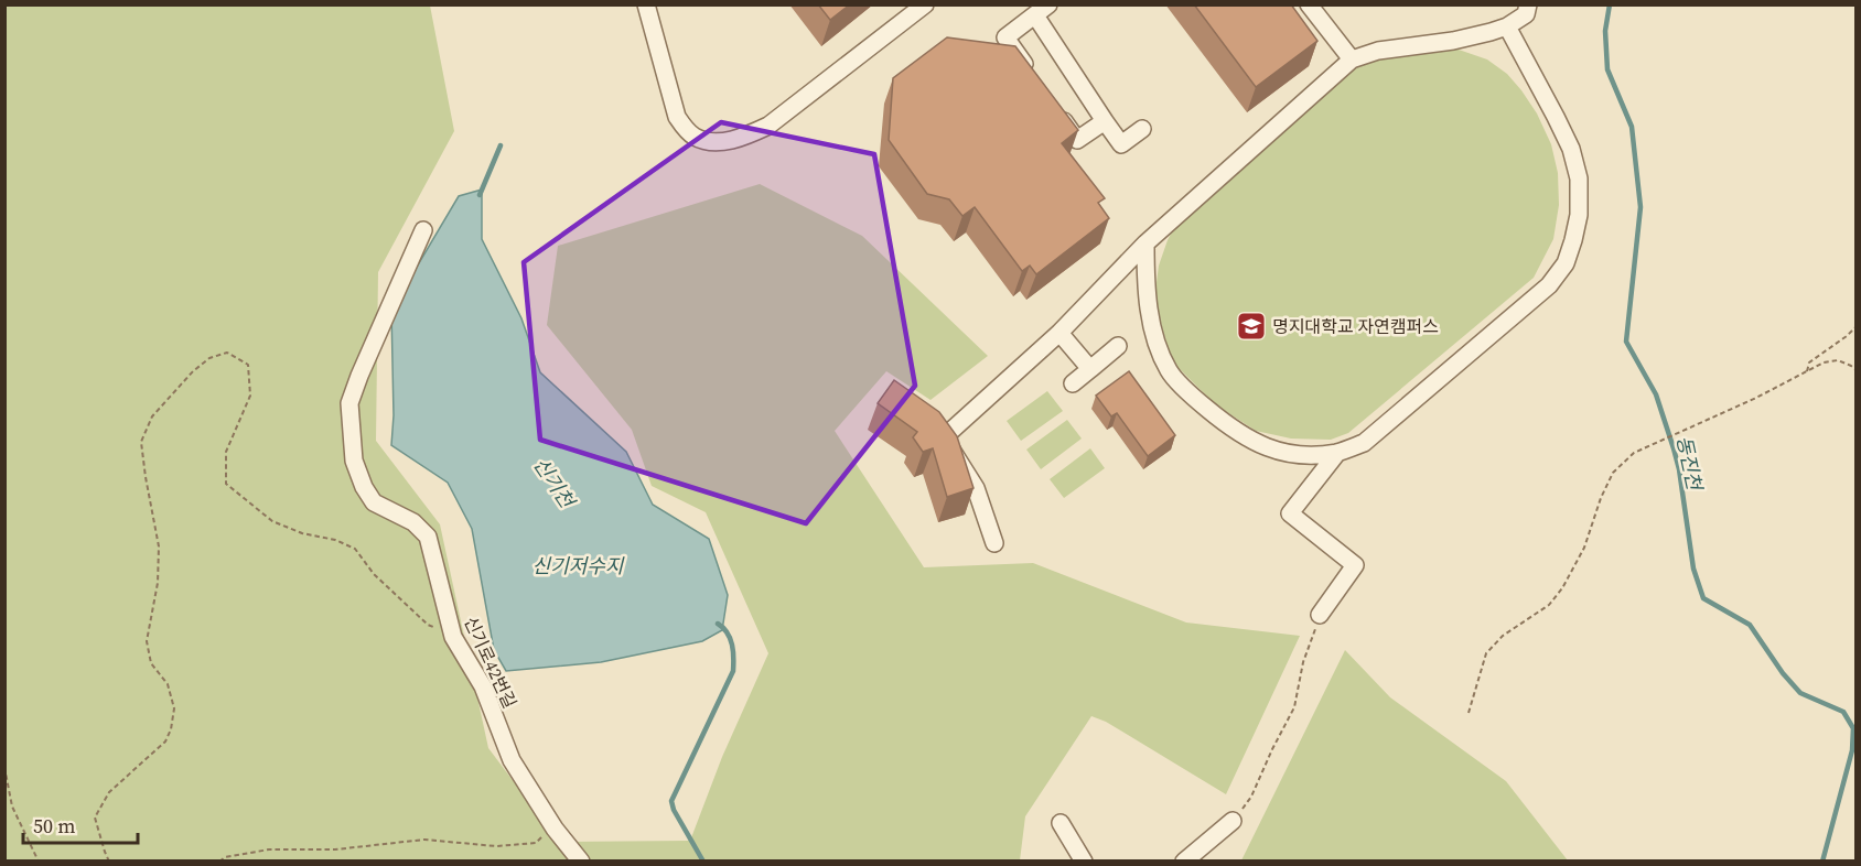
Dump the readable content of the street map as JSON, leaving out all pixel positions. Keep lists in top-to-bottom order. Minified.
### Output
{"streets":{"street":["신기로42번길"]},"water":["동진천","신기천","신기저수지"],"places":{"school or university":["명지대학교 자연캠퍼스"]},"scale_bar":"50 m"}
